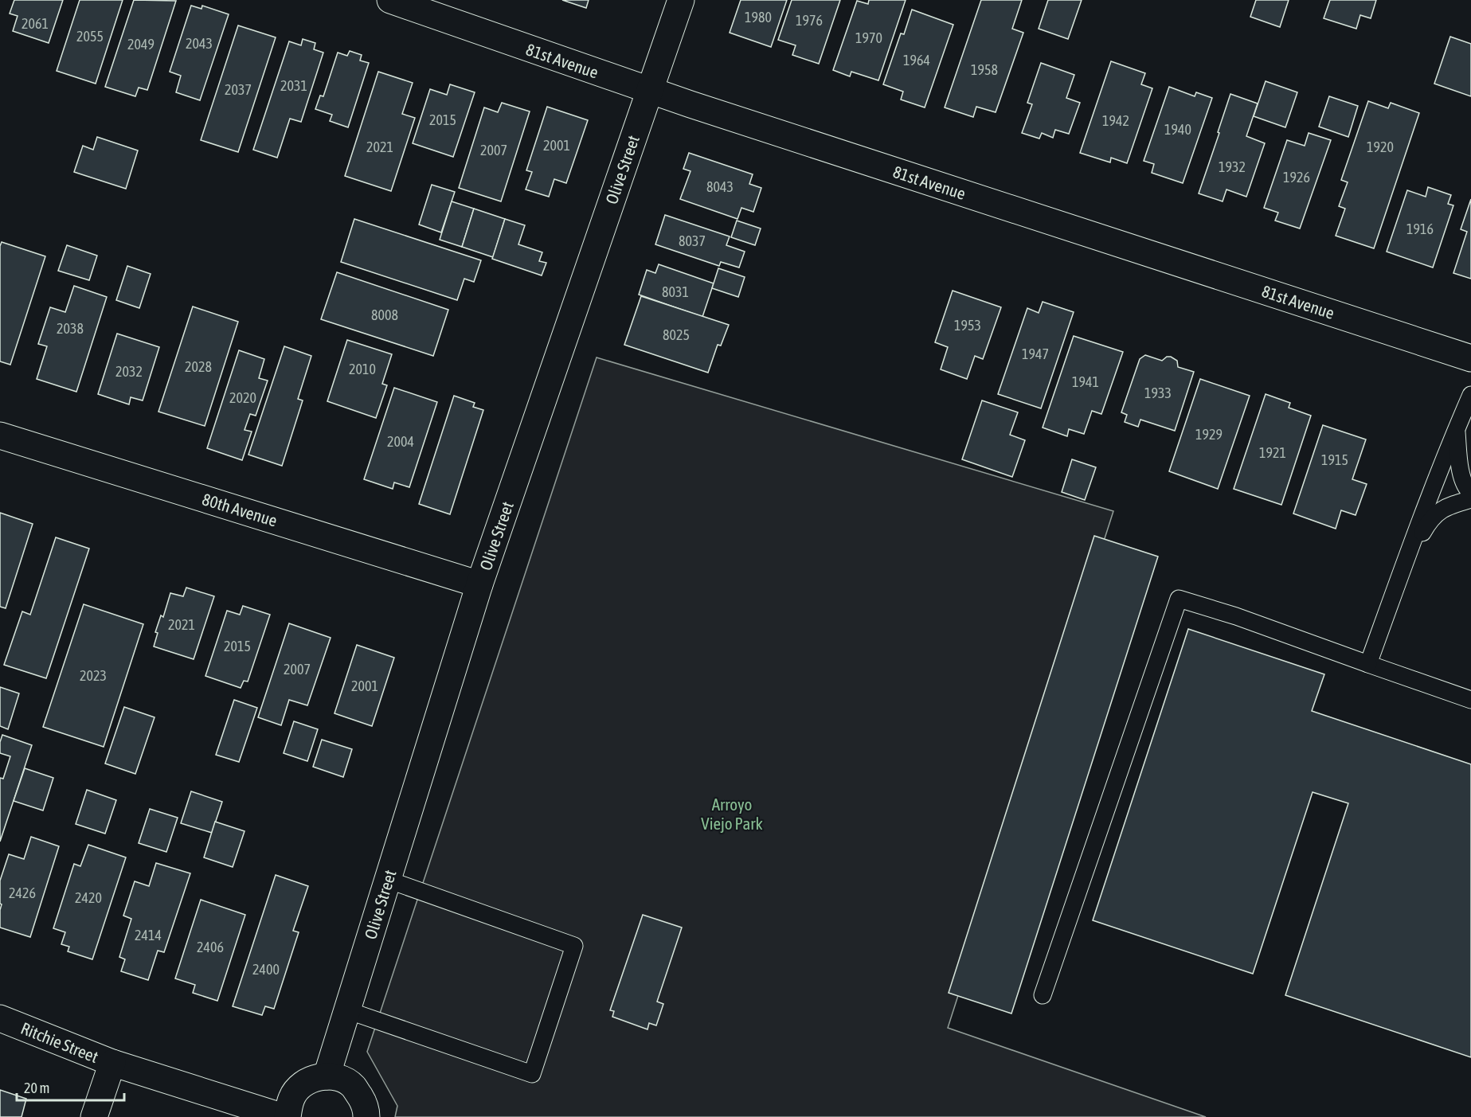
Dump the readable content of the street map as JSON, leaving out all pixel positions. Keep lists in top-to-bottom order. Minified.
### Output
{"streets":{"street":["81st Avenue","Olive Street","80th Avenue","Ritchie Street"]},"crossings":[["81st Avenue","Olive Street"],["Olive Street","80th Avenue"]],"parks":["Arroyo Viejo Park"],"house_numbers":["1980","1976","2061","2055","1970","2043","2049","1964","1958","2031","2037","2015","1942","1940","2001","2021","1920","2007","1932","1926","8043","1916","8037","8031","8008","1953","2038","8025","1947","2028","2010","2032","1941","1933","2020","1929","2004","1921","1915","2021","2015","2007","2023","2001","2426","2420","2414","2406","2400"],"scale_bar":"20 m"}
